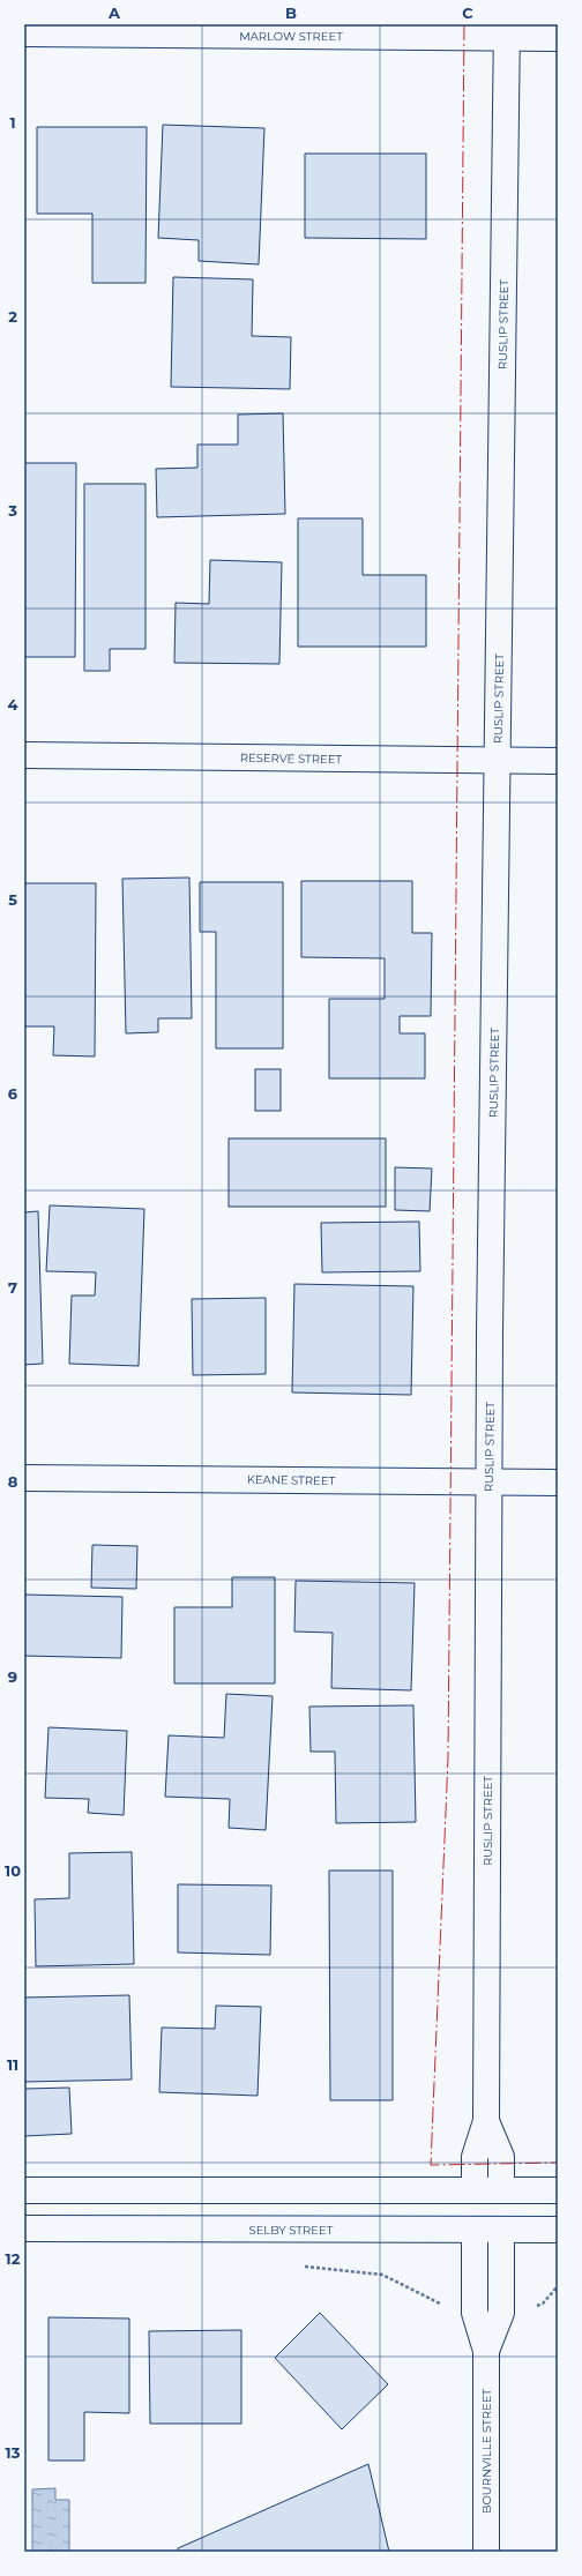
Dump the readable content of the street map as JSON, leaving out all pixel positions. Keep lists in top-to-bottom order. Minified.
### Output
{"streets":{"street":["MARLOW STREET","RUSLIP STREET","RESERVE STREET","KEANE STREET","SELBY STREET","BOURNVILLE STREET"]},"crossings":[["MARLOW STREET","RUSLIP STREET"],["RUSLIP STREET","RESERVE STREET"],["RUSLIP STREET","KEANE STREET"],["SELBY STREET","BOURNVILLE STREET"]],"grid":{"columns":["A","B","C"],"rows":["1","2","3","4","5","6","7","8","9","10","11","12","13"]}}
